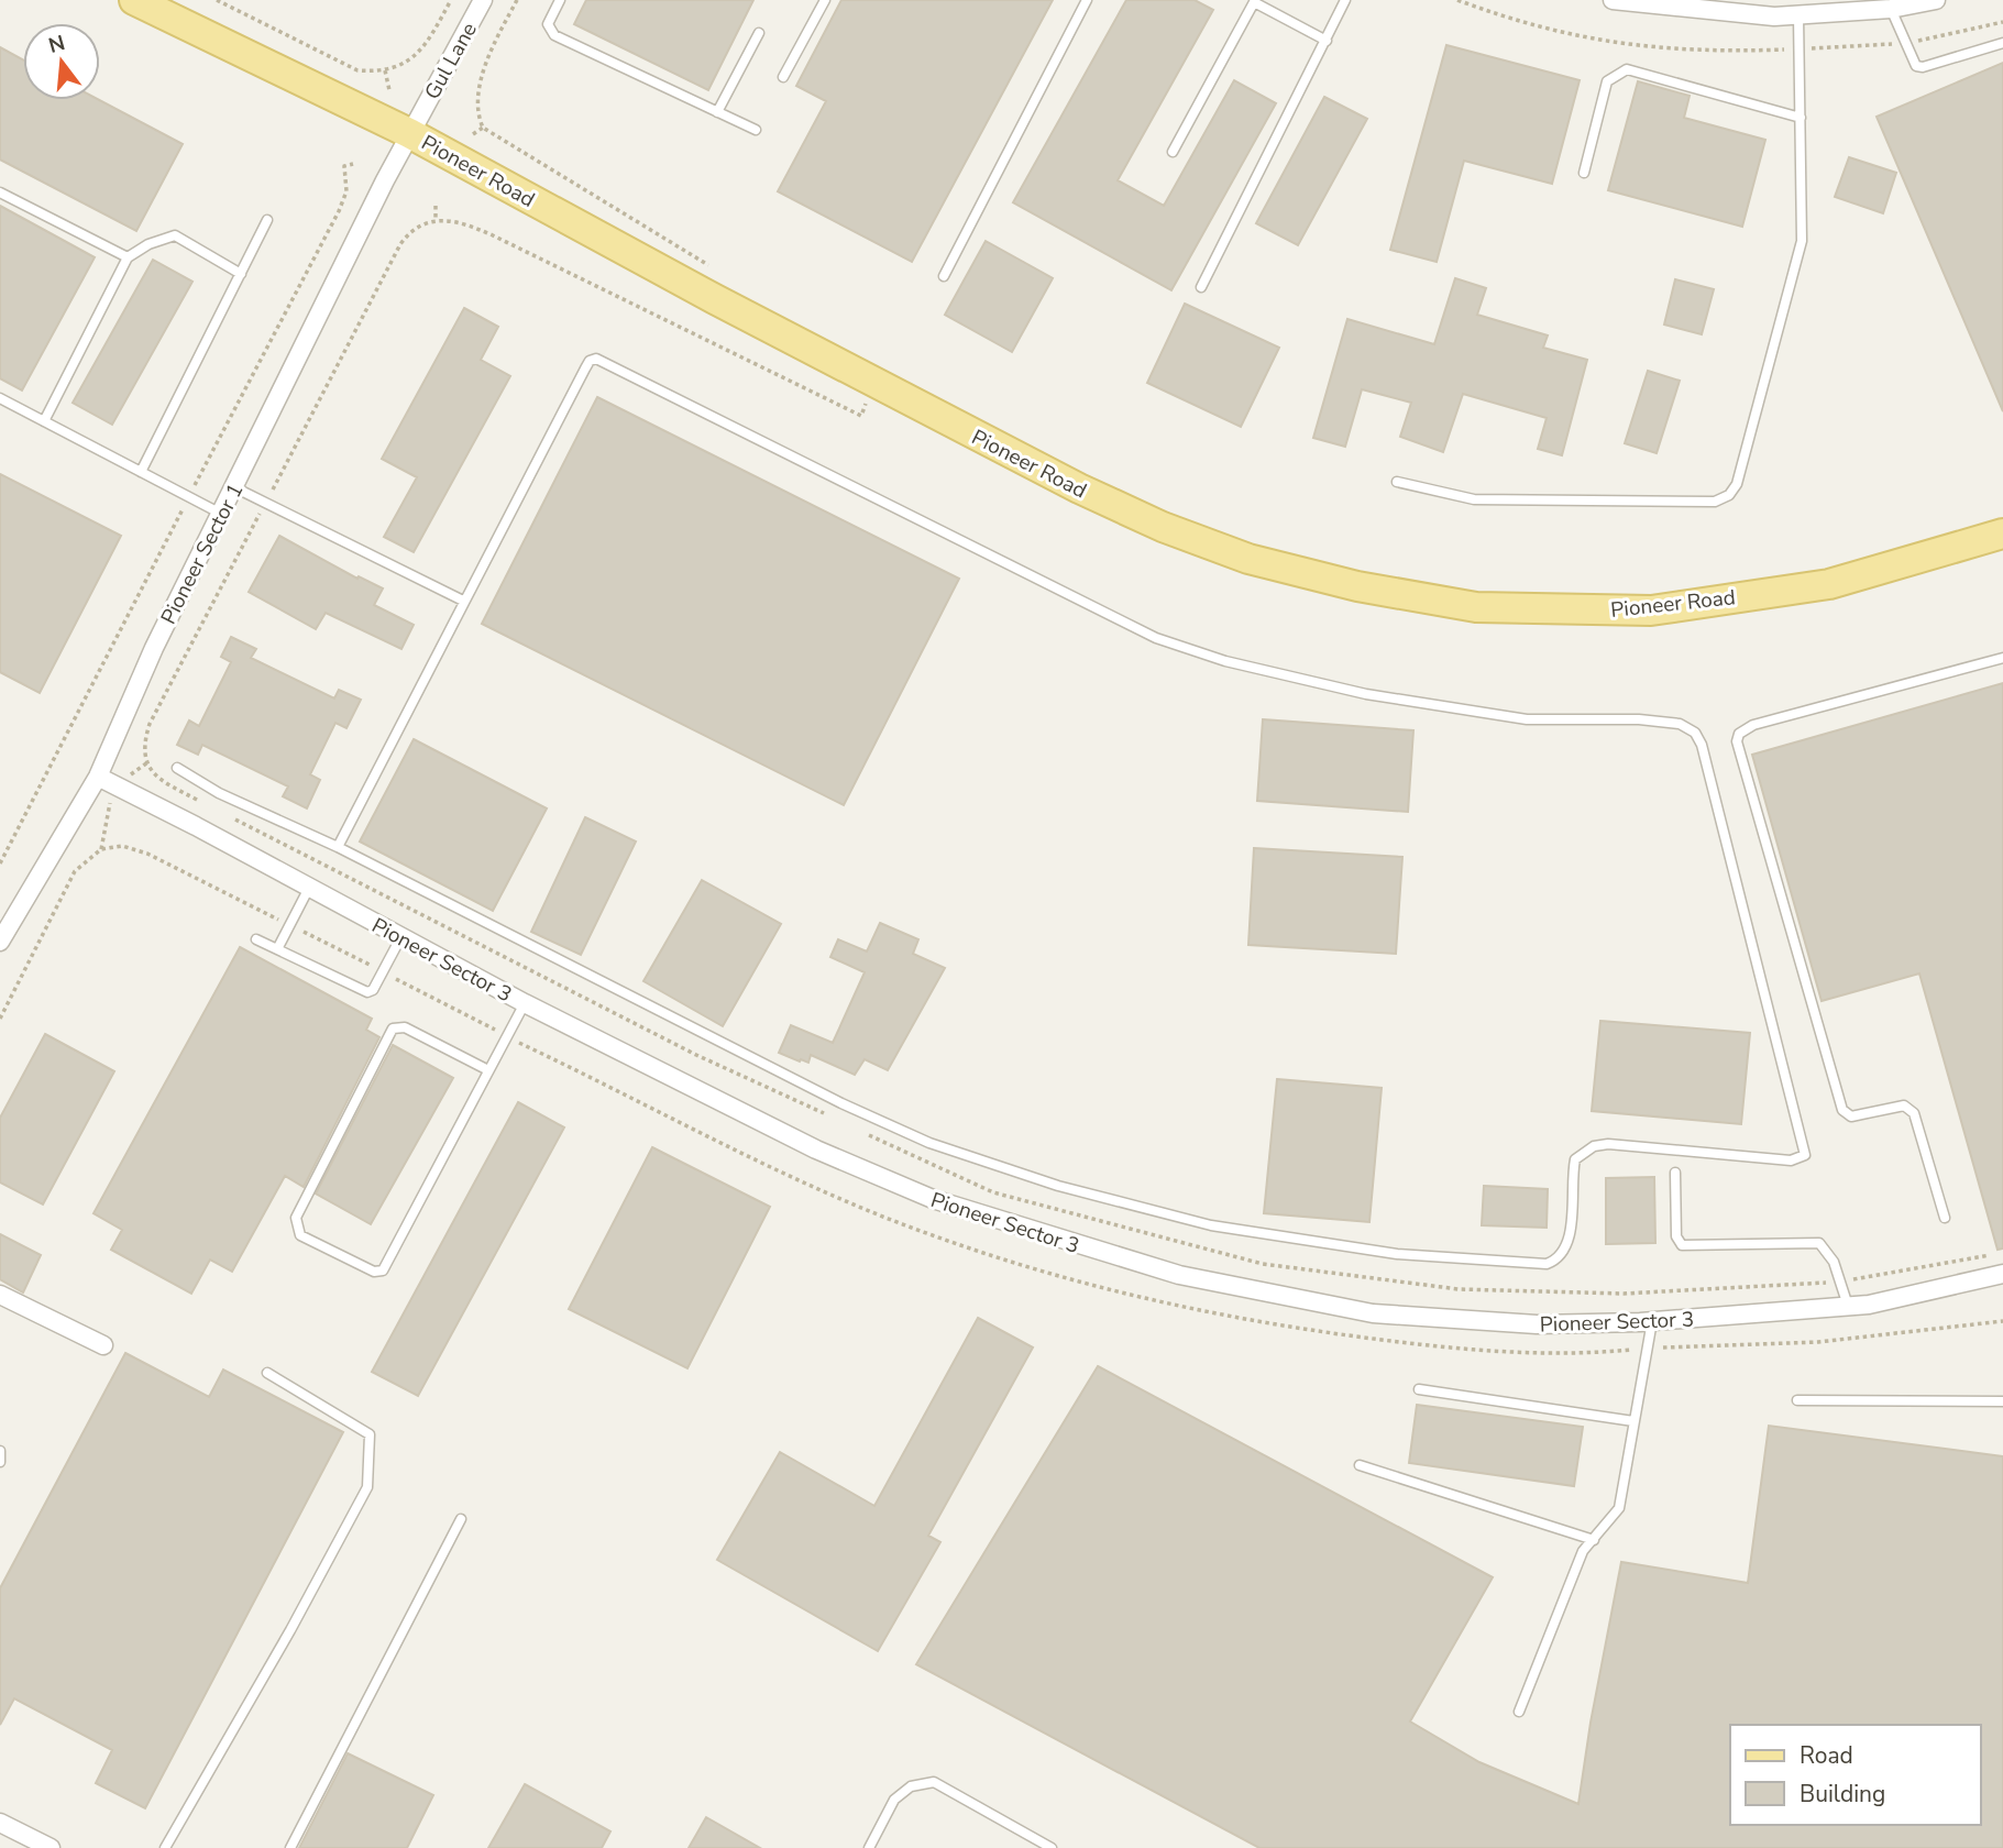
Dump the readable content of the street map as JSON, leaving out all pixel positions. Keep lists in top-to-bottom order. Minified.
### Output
{"streets":{"main road":["Pioneer Road"],"street":["Gul Lane","Pioneer Sector 1","Pioneer Sector 3"]},"crossings":[["Gul Lane","Pioneer Road"],["Gul Lane","Pioneer Sector 1"],["Pioneer Sector 1","Pioneer Sector 3"]],"legend":["Road","Building"],"north":"top"}
